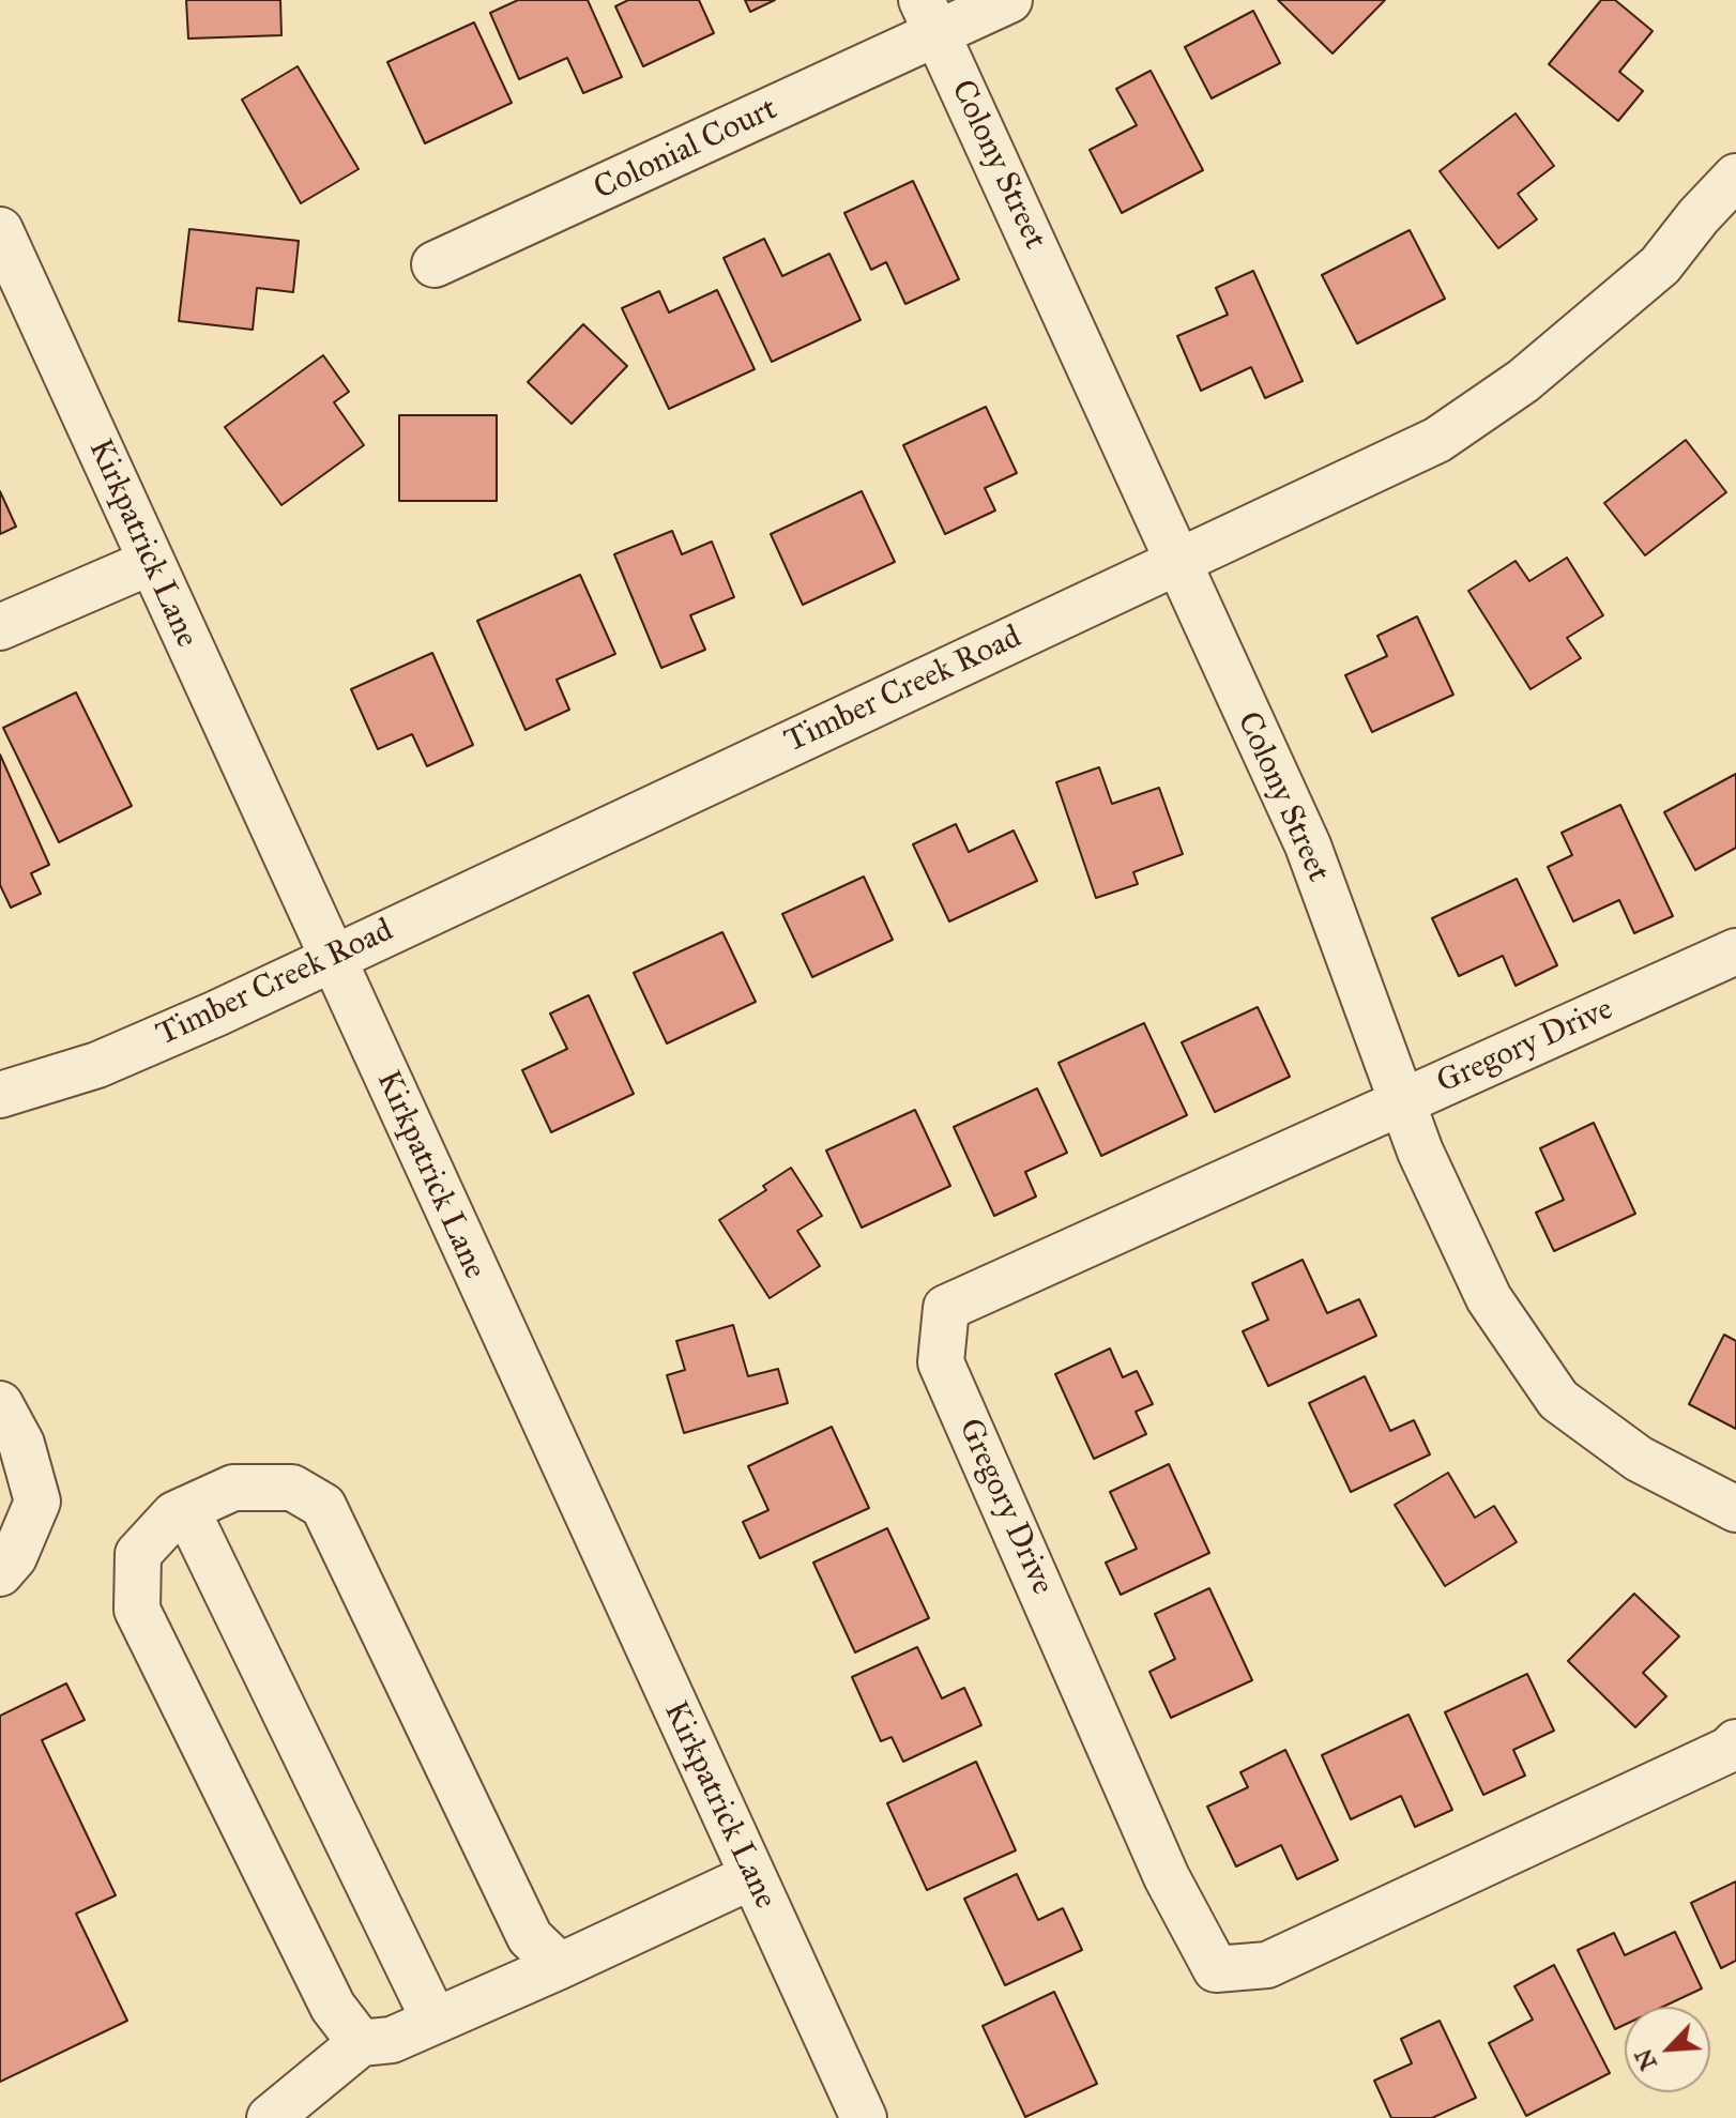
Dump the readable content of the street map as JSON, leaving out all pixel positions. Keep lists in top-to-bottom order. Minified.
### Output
{"streets":{"street":["Colonial Court","Colony Street","Kirkpatrick Lane","Timber Creek Road","Gregory Drive"]},"crossings":[["Colonial Court","Colony Street"],["Colony Street","Timber Creek Road"],["Colony Street","Gregory Drive"],["Kirkpatrick Lane","Timber Creek Road"]],"north":"bottom left"}
